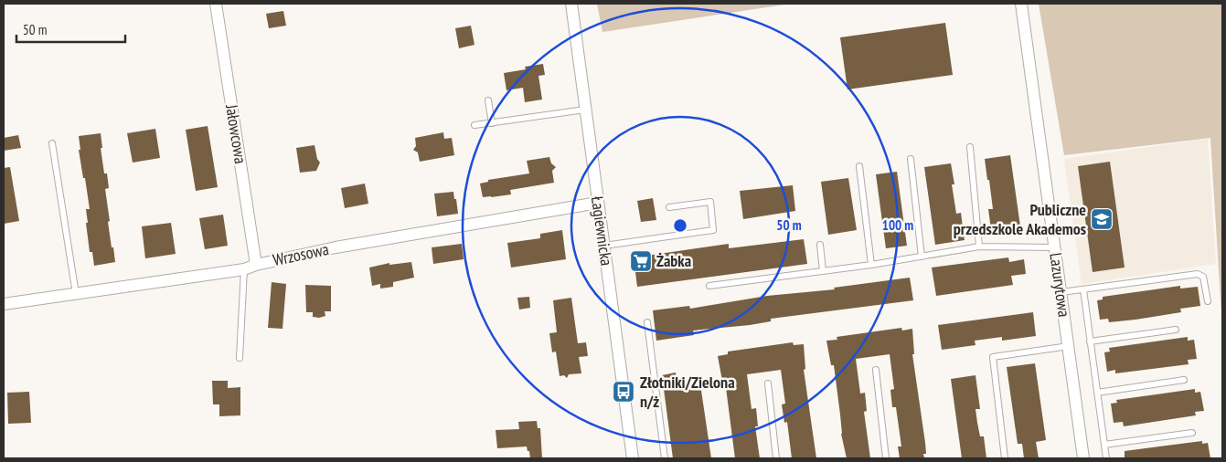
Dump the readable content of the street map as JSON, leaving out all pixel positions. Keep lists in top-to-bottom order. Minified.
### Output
{"streets":{"street":["Jałowcowa","Łagiewnicka","Wrzosowa","Lazurytowa"]},"crossings":[["Jałowcowa","Wrzosowa"],["Łagiewnicka","Wrzosowa"]],"places":{"school or university":["Publiczne przedszkole Akademos"],"supermarket":["Żabka"],"bus stop":["Złotniki/Zielona n/ż"]},"scale_bar":"50 m","rings":["50 m","100 m"]}
